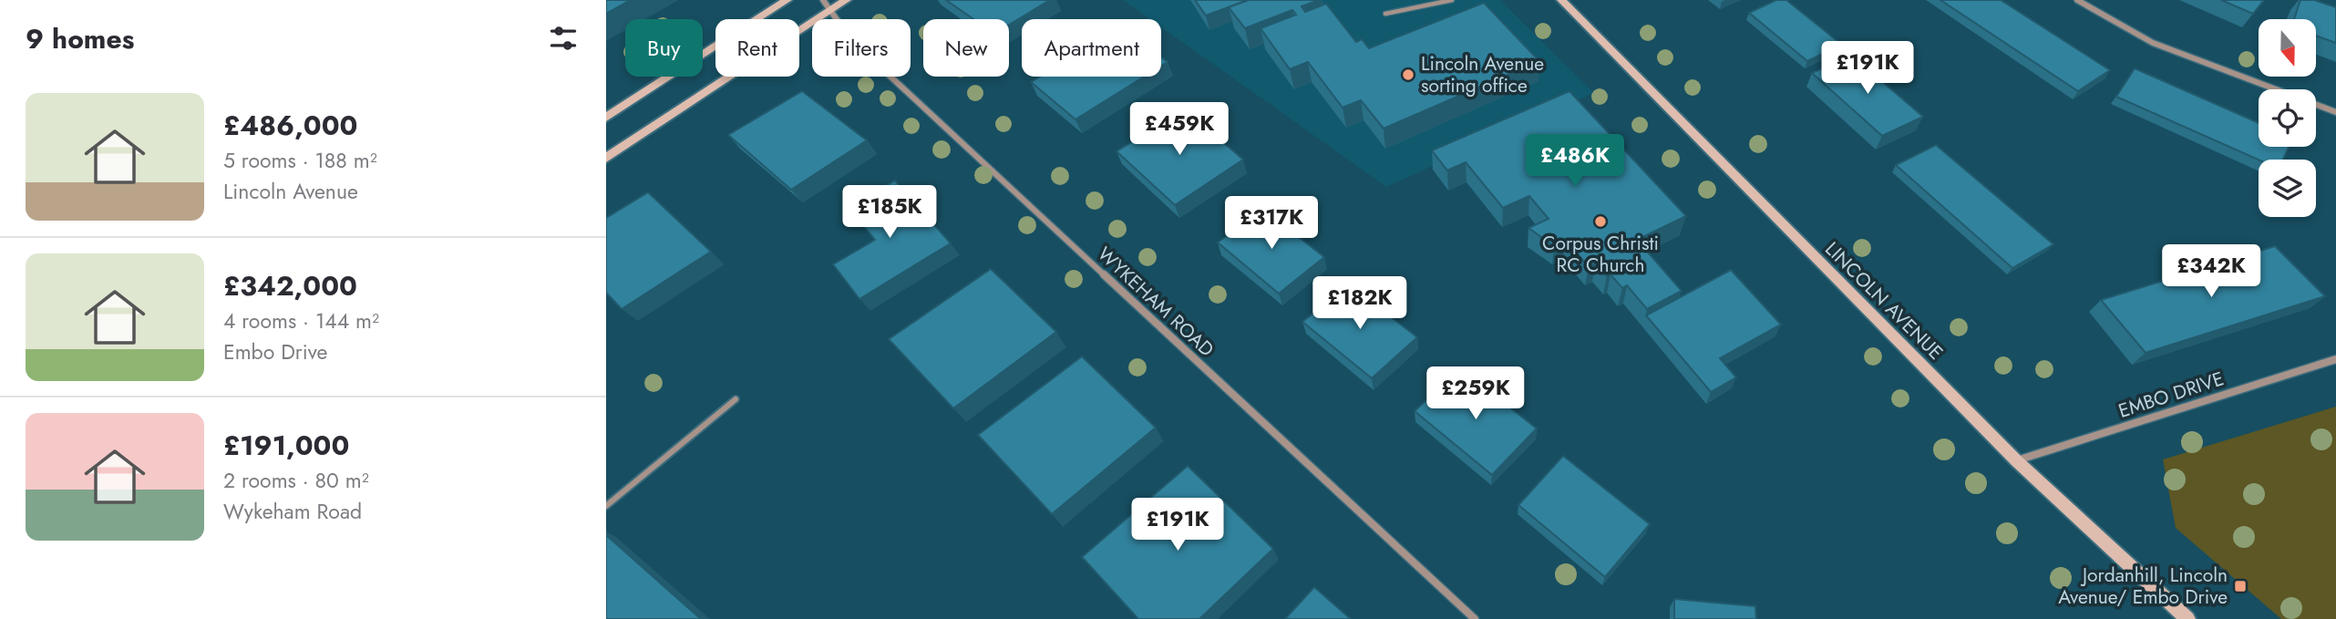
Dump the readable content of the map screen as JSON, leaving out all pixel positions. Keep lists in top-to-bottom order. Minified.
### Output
{"streets":{"street":["LINCOLN AVENUE","WYKEHAM ROAD","EMBO DRIVE"]},"crossings":[["LINCOLN AVENUE","EMBO DRIVE"]],"places":{"other":["Lincoln Avenue sorting office","Corpus Christi RC Church"],"transit":["Jordanhill, Lincoln Avenue/ Embo Drive"]},"north":"bottom","page":{"heading":"9 homes","chip":["Buy","Rent","Filters","New","Apartment"],"price":["£191K","£459K","£486K","£185K","£317K","£342K","£182K","£259K","£191K"],"list":[{"name":"£486,000","note":"5 rooms · 188 m² · Lincoln Avenue"},{"name":"£342,000","note":"4 rooms · 144 m² · Embo Drive"},{"name":"£191,000","note":"2 rooms · 80 m² · Wykeham Road"}]}}
